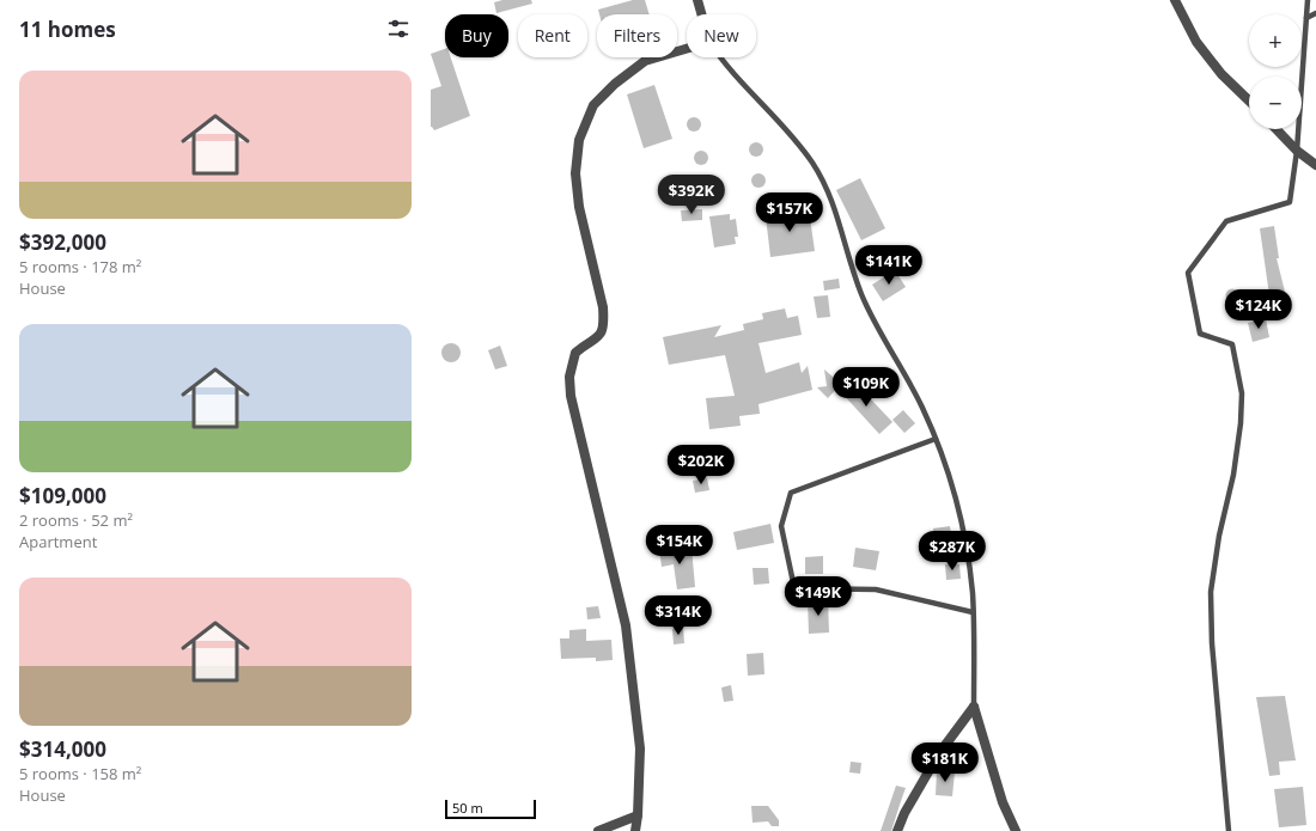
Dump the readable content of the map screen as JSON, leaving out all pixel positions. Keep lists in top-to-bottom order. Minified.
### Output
{"scale_bar":"50 m","page":{"heading":"11 homes","map_buttons":["+","−"],"chip":["Buy","Rent","Filters","New"],"list":[{"name":"$392,000","note":"5 rooms · 178 m² · House"},{"name":"$109,000","note":"2 rooms · 52 m² · Apartment"},{"name":"$314,000","note":"5 rooms · 158 m² · House"}],"price":["$392K","$157K","$141K","$124K","$109K","$202K","$154K","$287K","$149K","$314K","$181K"],"scale":"50 m"}}
